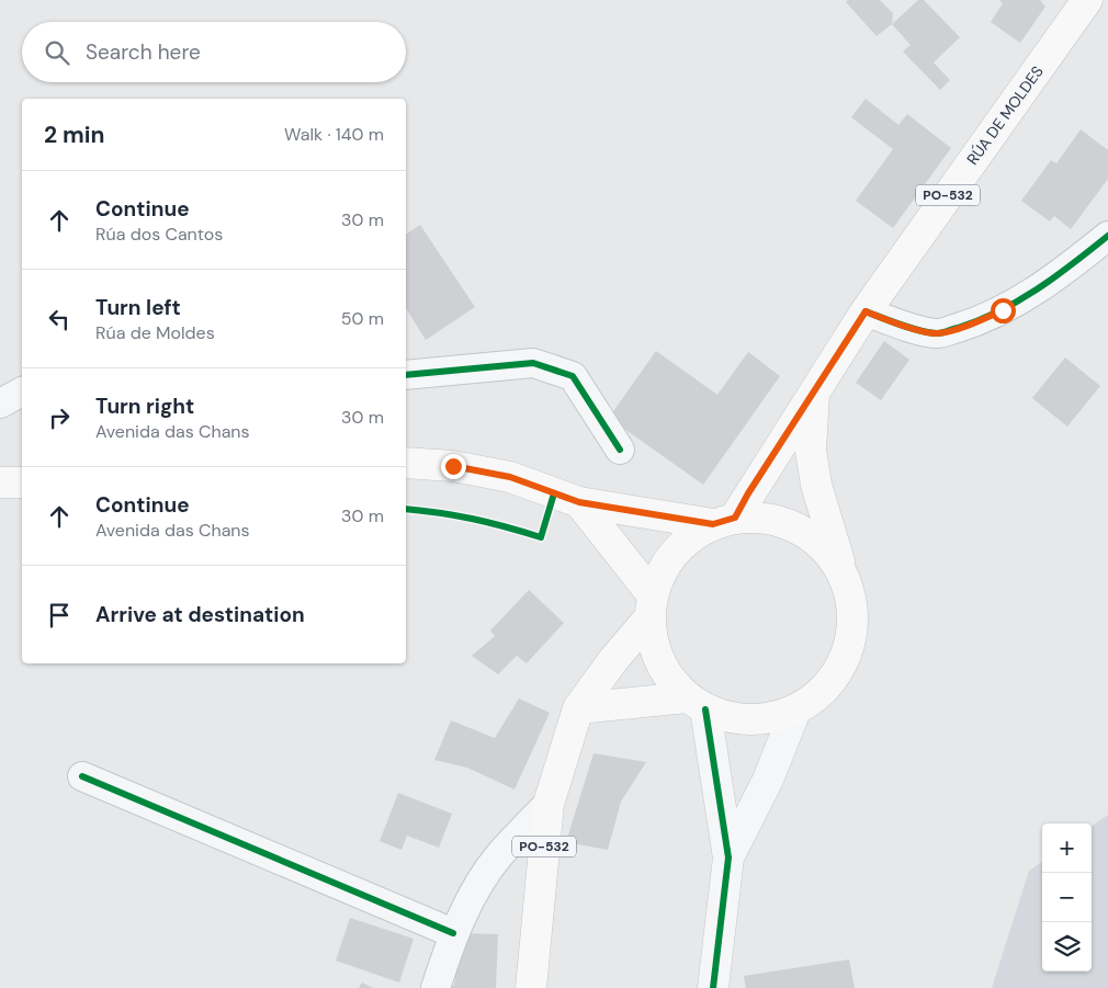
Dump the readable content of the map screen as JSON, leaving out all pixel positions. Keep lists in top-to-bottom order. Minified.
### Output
{"streets":{"main road":["RÚA DE MOLDES","PO-532"]},"page":{"search":"Search here","heading":["2 min","Walk · 140 m"],"list":[["Continue","Rúa dos Cantos","30 m"],["Turn left","Rúa de Moldes","50 m"],["Turn right","Avenida das Chans","30 m"],["Continue","Avenida das Chans","30 m"],"Arrive at destination"],"map_buttons":["+","−"]}}
